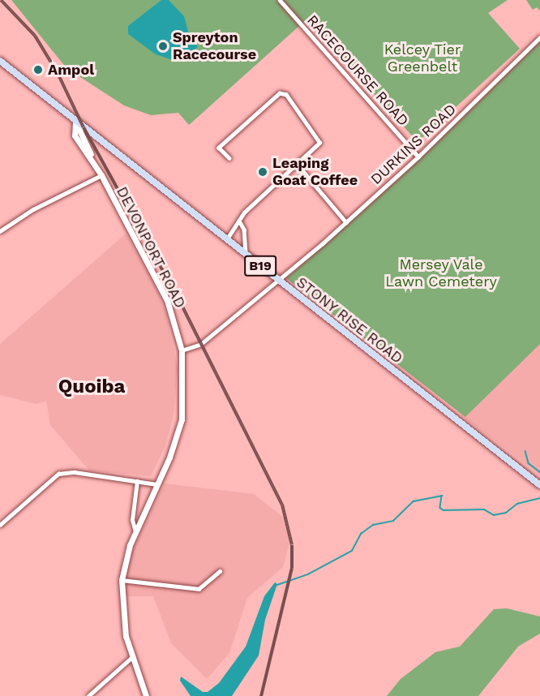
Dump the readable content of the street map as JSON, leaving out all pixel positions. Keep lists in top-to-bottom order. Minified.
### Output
{"streets":{"main road":["DEVONPORT ROAD","B19","STONY RISE ROAD"],"street":["RACECOURSE ROAD","DURKINS ROAD"]},"crossings":[["RACECOURSE ROAD","DURKINS ROAD"],["DURKINS ROAD","DEVONPORT ROAD"],["DURKINS ROAD","STONY RISE ROAD"],["DEVONPORT ROAD","B19"],["DEVONPORT ROAD","STONY RISE ROAD"],["B19","STONY RISE ROAD"]],"districts":["Quoiba"],"parks":["Kelcey Tier Greenbelt","Mersey Vale Lawn Cemetery"],"places":["Spreyton Racecourse","Ampol","Leaping Goat Coffee"]}
